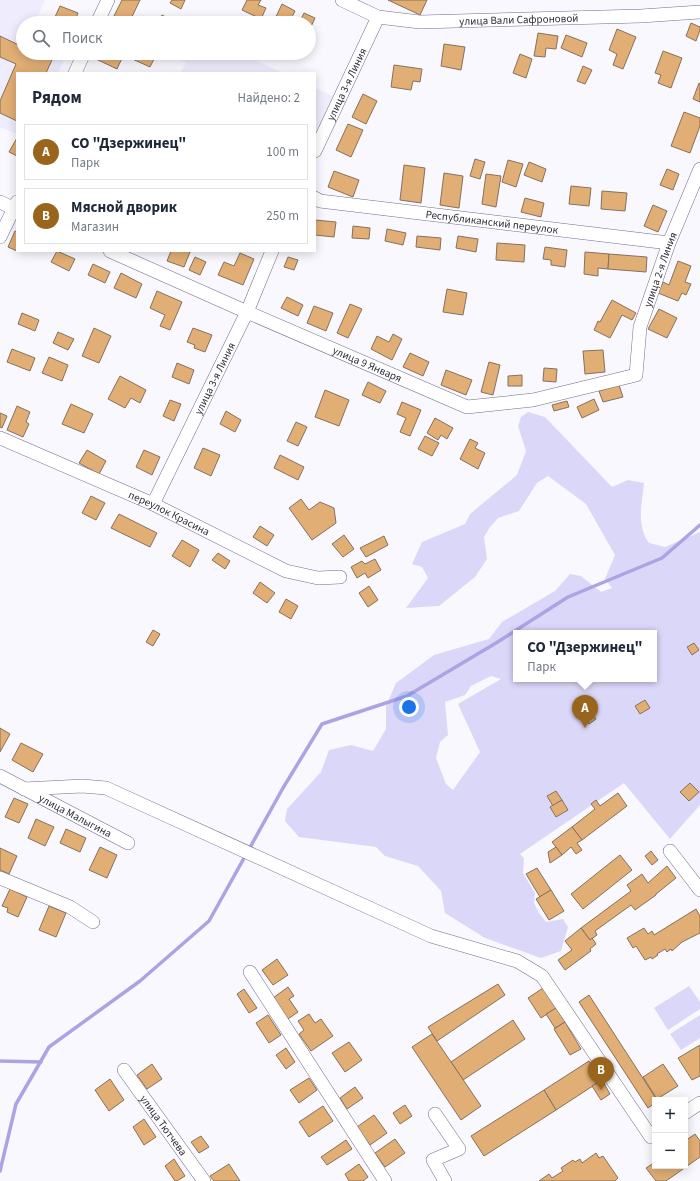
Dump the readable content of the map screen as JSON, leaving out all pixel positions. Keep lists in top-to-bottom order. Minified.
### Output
{"streets":{"street":["улица Вали Сафроновой","улица 3-я Линия","Республиканский переулок","улица 2-я Линия","улица 9 Января","переулок Красина","улица Малыгина","улица Тютчева"]},"crossings":[["улица Вали Сафроновой","улица 3-я Линия"],["улица 3-я Линия","улица 9 Января"],["улица 3-я Линия","переулок Красина"],["Республиканский переулок","улица 2-я Линия"],["улица 2-я Линия","улица 9 Января"]],"page":{"search":"Поиск","heading":["Рядом","Найдено: 2"],"list":[{"mark":"A","name":"СО \"Дзержинец\"","note":"Парк","value":"100 m"},{"mark":"B","name":"Мясной дворик","note":"Магазин","value":"250 m"}],"popup":["СО \"Дзержинец\"","Парк"],"pins":["A","B"],"map_buttons":["+","−"]}}
